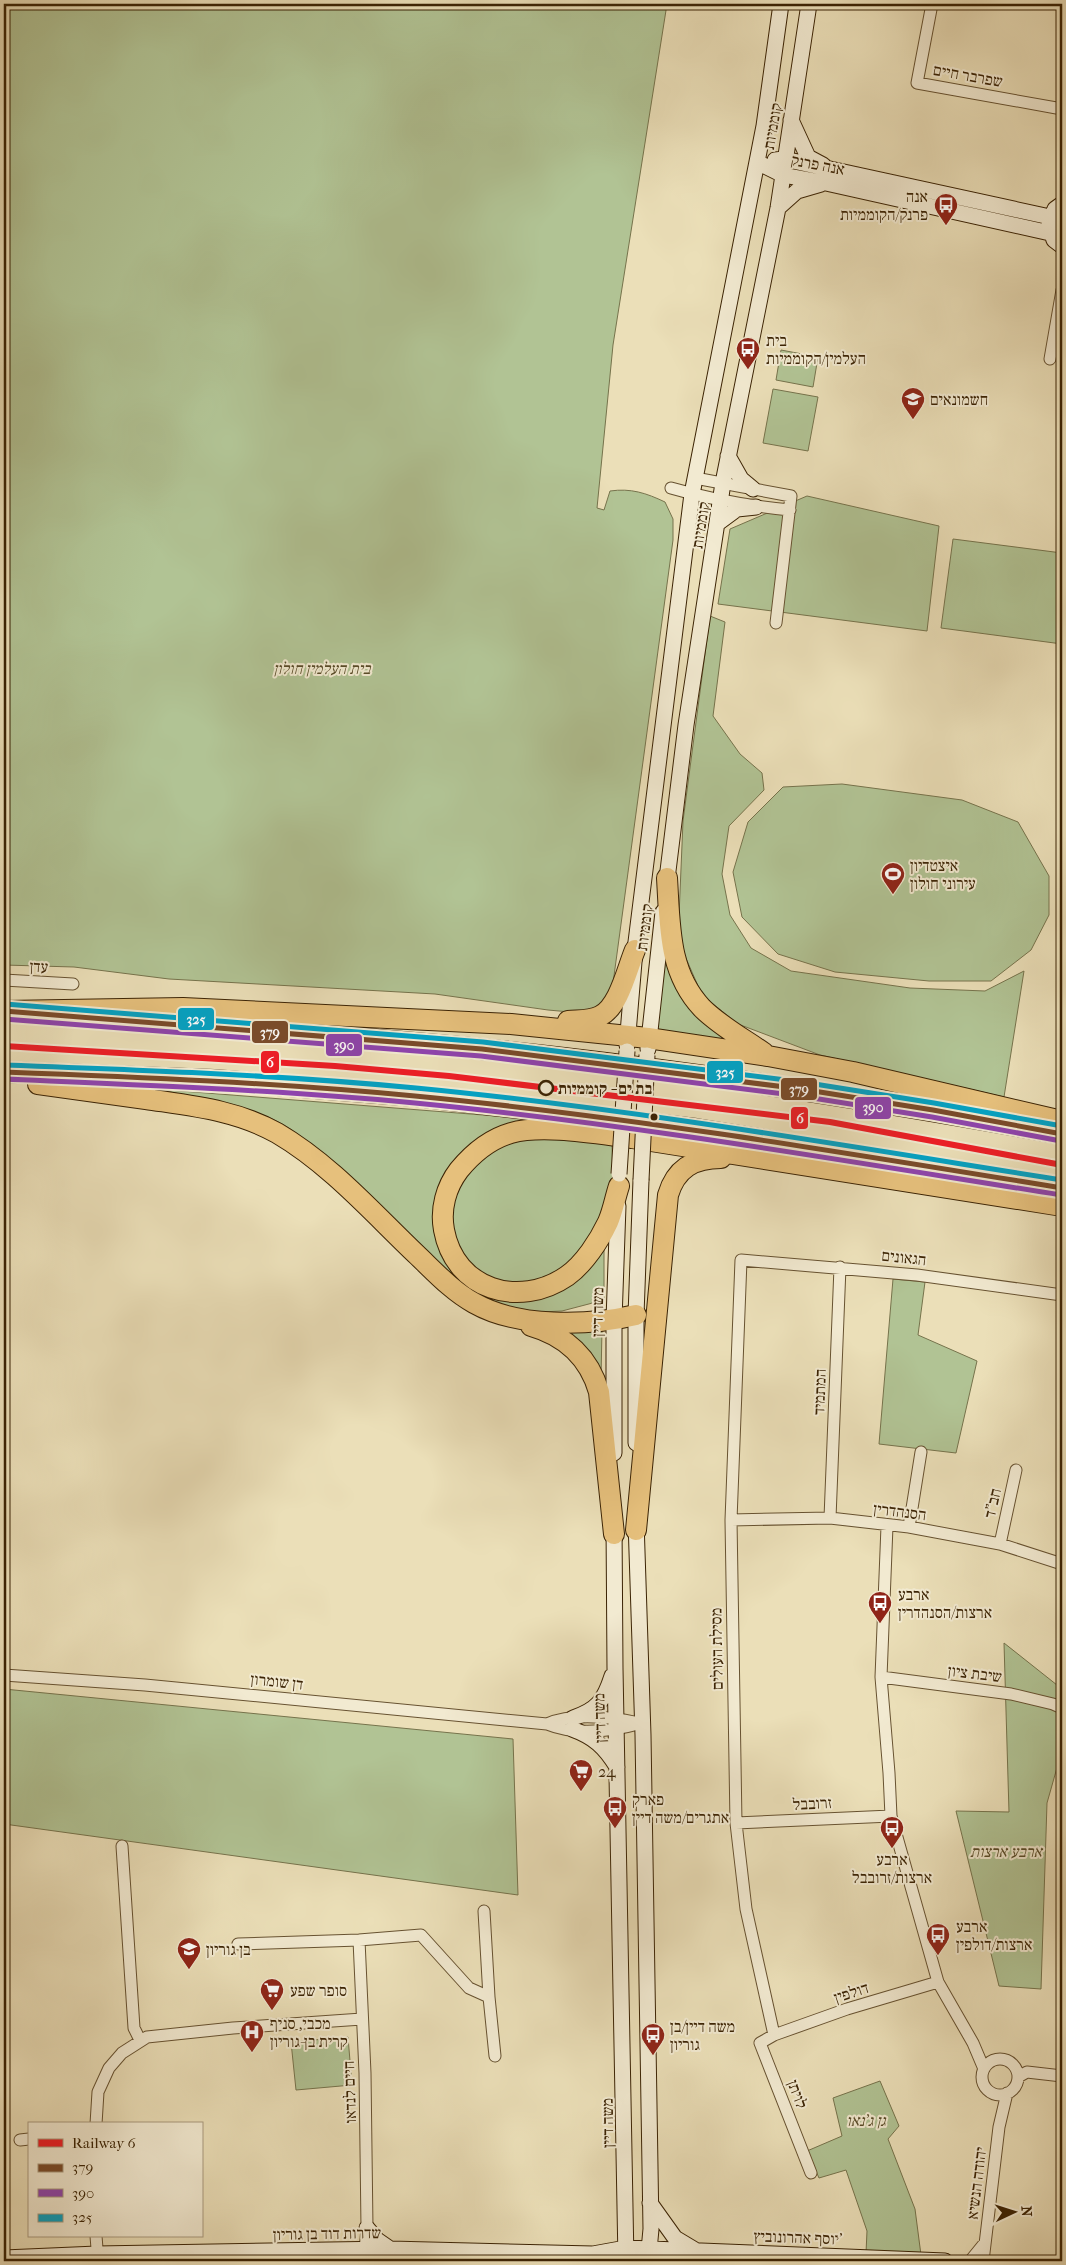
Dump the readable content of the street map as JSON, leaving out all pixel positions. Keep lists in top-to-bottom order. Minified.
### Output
{"streets":{"main road":["קוממיות","אנה פרנק","משה דיין","שדרות דוד בן גוריון","יוסף אהרונוביץ'"],"street":["שפרבר חיים","עדן","הגאונים","המתמיד","חב\"ד","הסנהדרין","מסילת העולים","שיבת ציון","דן שומרון","זרובבל","דולפין","חיים לנדאו","לויתן","יהודה הנשיא"]},"crossings":[["קוממיות","אנה פרנק"],["קוממיות","משה דיין"],["הגאונים","המתמיד"],["הגאונים","מסילת העולים"],["משה דיין","דן שומרון"],["משה דיין","שדרות דוד בן גוריון"],["המתמיד","הסנהדרין"],["חב\"ד","הסנהדרין"],["הסנהדרין","מסילת העולים"],["מסילת העולים","זרובבל"],["מסילת העולים","דולפין"],["מסילת העולים","לויתן"],["דולפין","לויתן"],["חיים לנדאו","שדרות דוד בן גוריון"],["שדרות דוד בן גוריון","יוסף אהרונוביץ'"]],"parks":["בית העלמין חולון","ארבע ארצות","גן ג'נאו"],"places":{"bus stop":["אנה פרנק/הקוממיות","בית העלמין/הקוממיות","ארבע ארצות/הסנהדרין","פארק אתגרים/משה דיין","ארבע ארצות/זרובבל","ארבע ארצות/דולפין","משה דיין/בן גוריון"],"school or university":["חשמונאים","בן גוריון"],"sports":["איצטדיון עירוני חולון"],"other":["בת ים - קוממיות"],"supermarket":["24","סופר שפע"],"hospital":["מכבי, סניף קרית בן-גוריון"]},"lines":["transit line 325","transit line 379","transit line 390","rail line 6"],"legend":["Railway 6","379","390","325"],"north":"right"}
